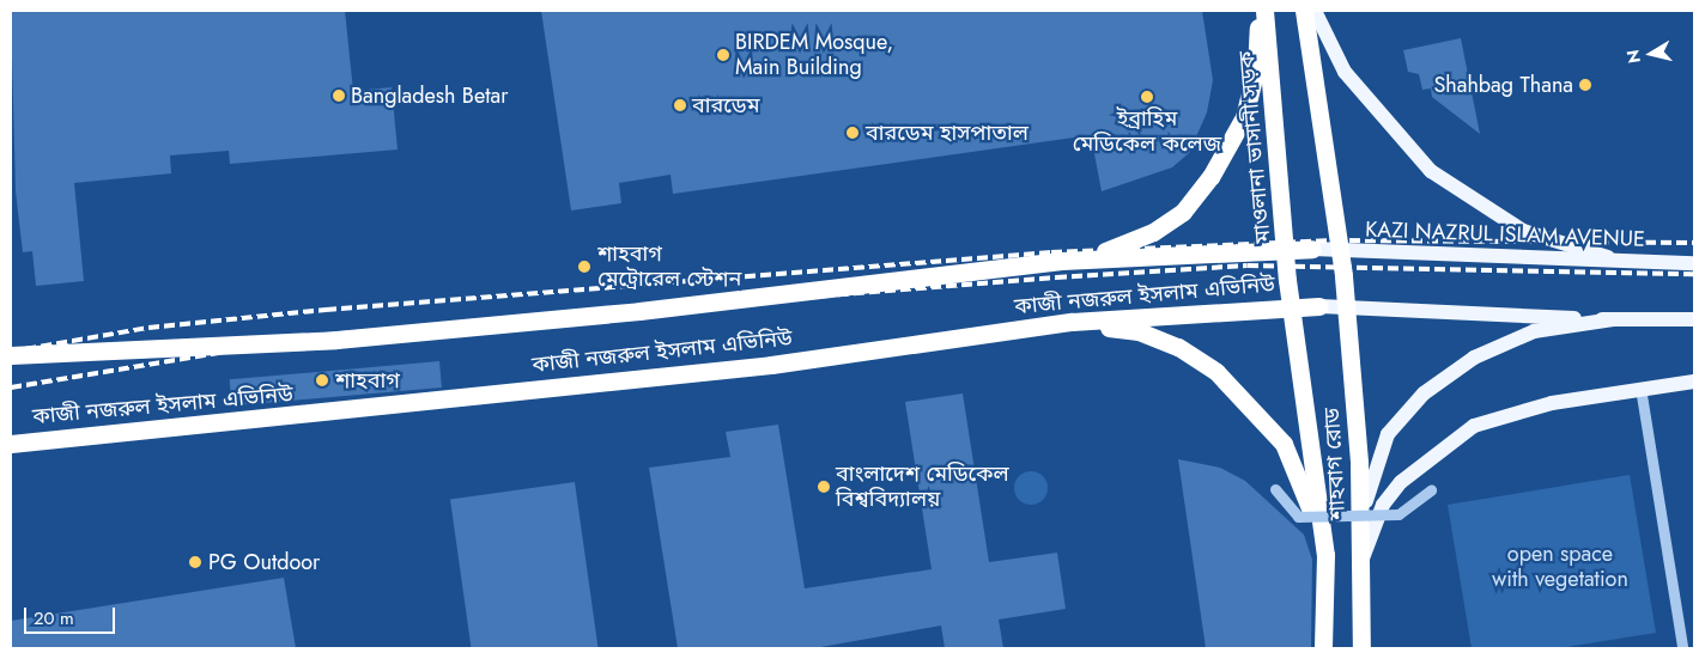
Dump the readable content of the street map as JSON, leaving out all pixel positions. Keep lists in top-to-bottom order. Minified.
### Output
{"streets":{"highway":["মাওলানা ভাসানী সড়ক","কাজী নজরুল ইসলাম এভিনিউ","শাহবাগ রোড"],"main road":["KAZI NAZRUL ISLAM AVENUE"]},"crossings":[["মাওলানা ভাসানী সড়ক","KAZI NAZRUL ISLAM AVENUE"],["মাওলানা ভাসানী সড়ক","কাজী নজরুল ইসলাম এভিনিউ"],["মাওলানা ভাসানী সড়ক","শাহবাগ রোড"],["KAZI NAZRUL ISLAM AVENUE","কাজী নজরুল ইসলাম এভিনিউ"],["KAZI NAZRUL ISLAM AVENUE","শাহবাগ রোড"],["কাজী নজরুল ইসলাম এভিনিউ","শাহবাগ রোড"]],"parks":["open space with vegetation"],"places":["BIRDEM Mosque, Main Building","Shahbag Thana","Bangladesh Betar","ইব্রাহিম মেডিকেল কলেজ","বারডেম","বারডেম হাসপাতাল","শাহবাগ মেট্রোরেল স্টেশন","শাহবাগ","বাংলাদেশ মেডিকেল বিশ্ববিদ্যালয়","PG Outdoor"],"scale_bar":"20 m","north":"left"}
